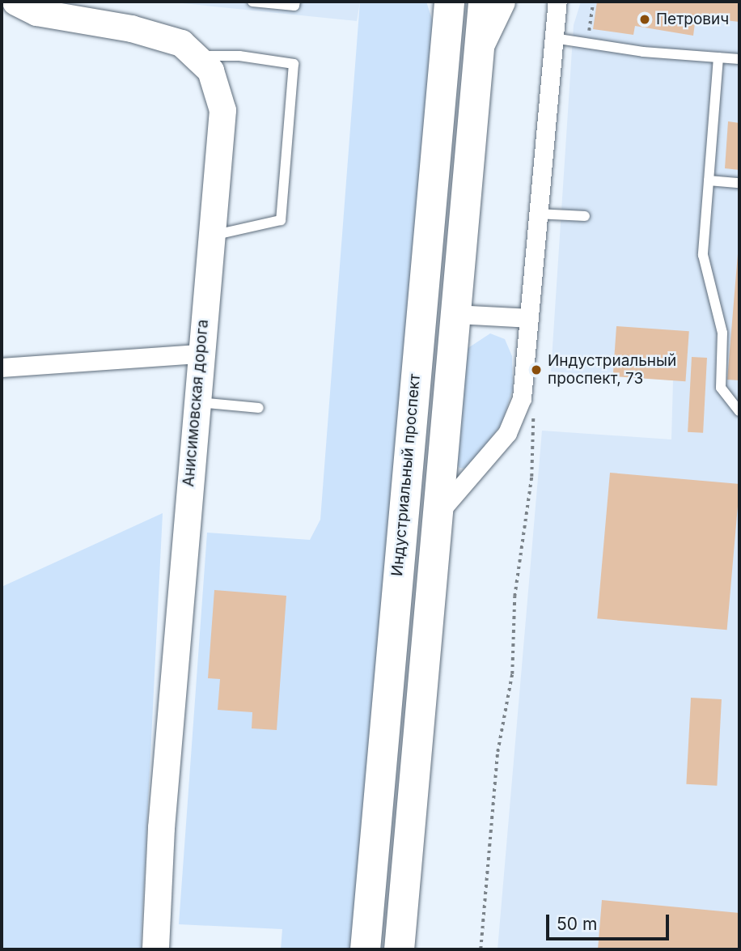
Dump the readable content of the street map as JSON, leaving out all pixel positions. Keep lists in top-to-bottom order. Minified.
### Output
{"streets":{"main road":["Индустриальный проспект"],"street":["Анисимовская дорога"]},"places":["Петрович","Индустриальный проспект, 73"],"scale_bar":"50 m"}
